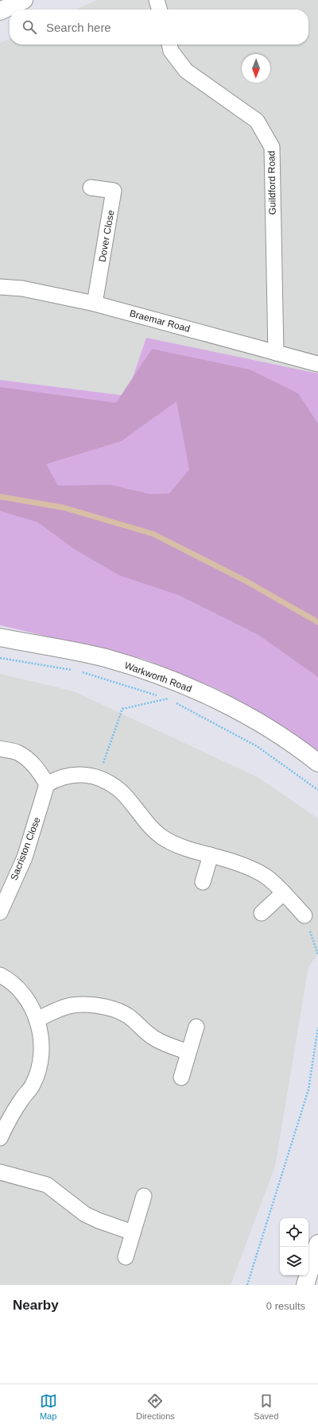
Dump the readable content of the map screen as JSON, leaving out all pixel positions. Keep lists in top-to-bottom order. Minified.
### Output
{"streets":{"street":["Guildford Road","Dover Close","Braemar Road","Warkworth Road","Sacriston Close"]},"crossings":[["Guildford Road","Braemar Road"],["Dover Close","Braemar Road"]],"north":"bottom","page":{"search":"Search here","heading":["Nearby","0 results"],"nav":["Map","Directions","Saved"]}}
